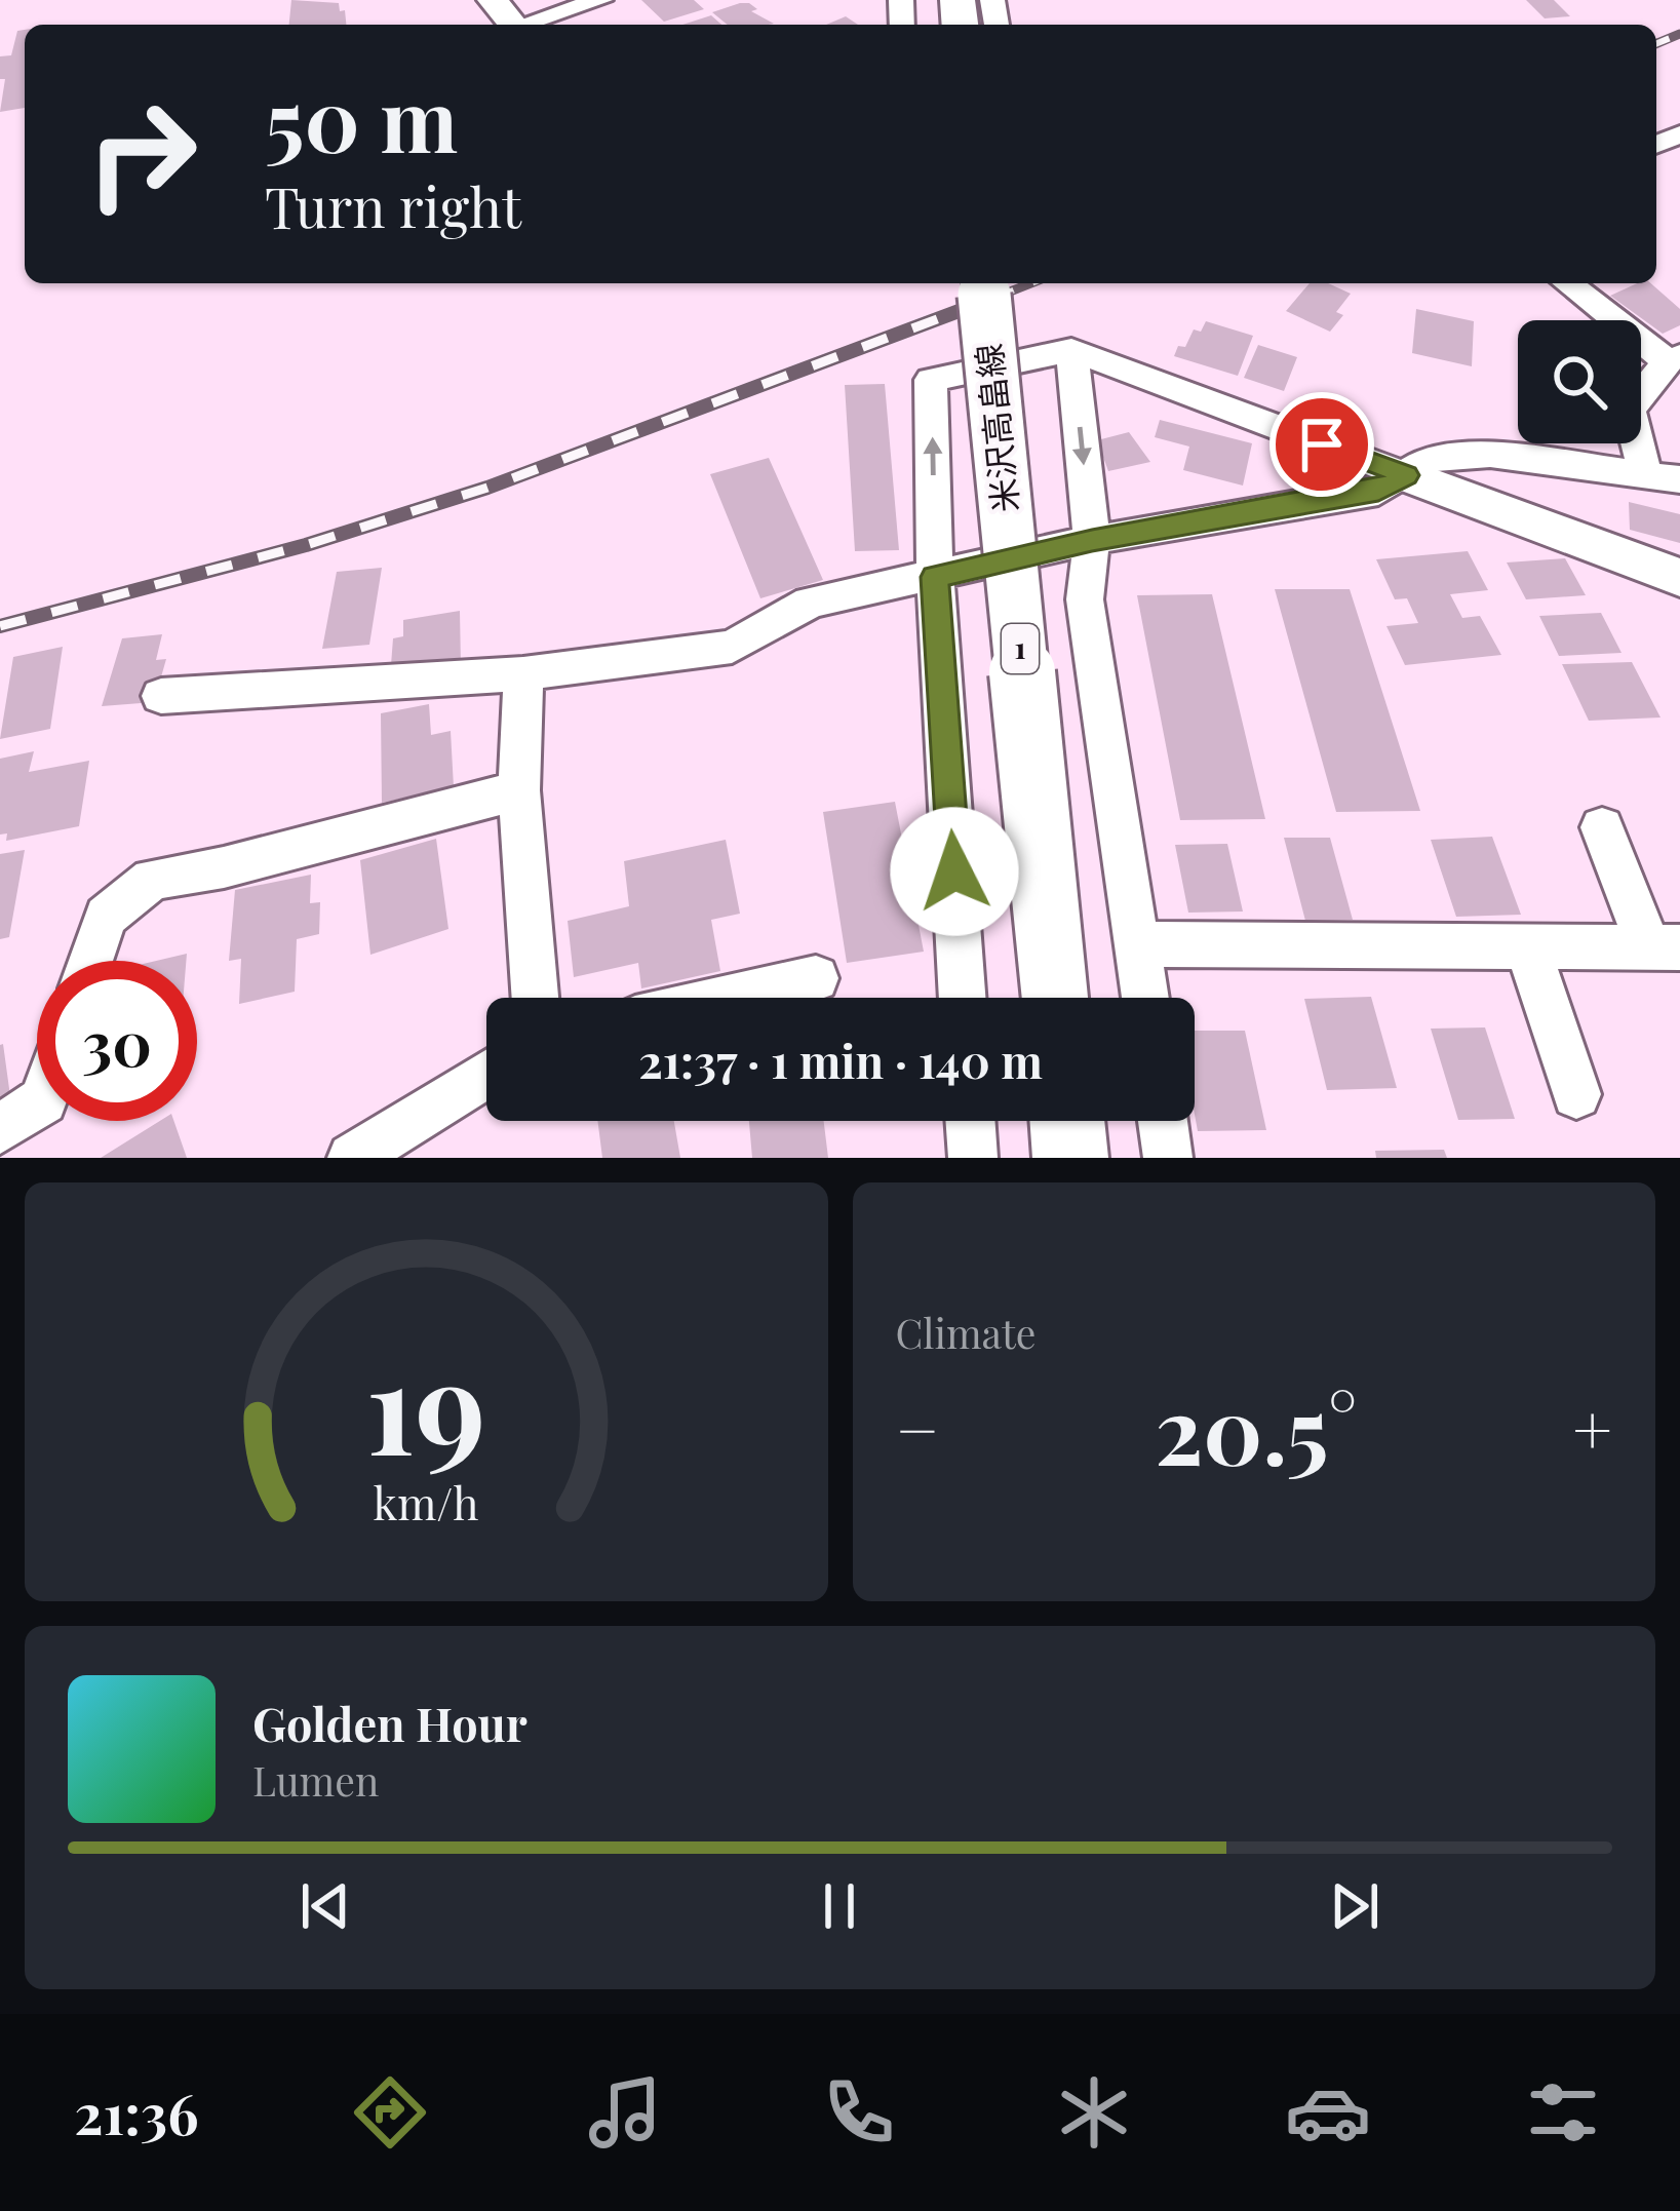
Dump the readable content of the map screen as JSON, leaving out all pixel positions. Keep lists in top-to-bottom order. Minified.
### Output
{"streets":{"main road":["米沢高畠線","1"]},"page":{"turn":["50 m","Turn right"],"limit":"30","trip":"21:37 · 1 min · 140 m","tile":"Climate","heat":["−","20.5°","+"],"song":["Golden Hour","Lumen"],"tabs":"21:36","gauge":["19","km/h"]}}
